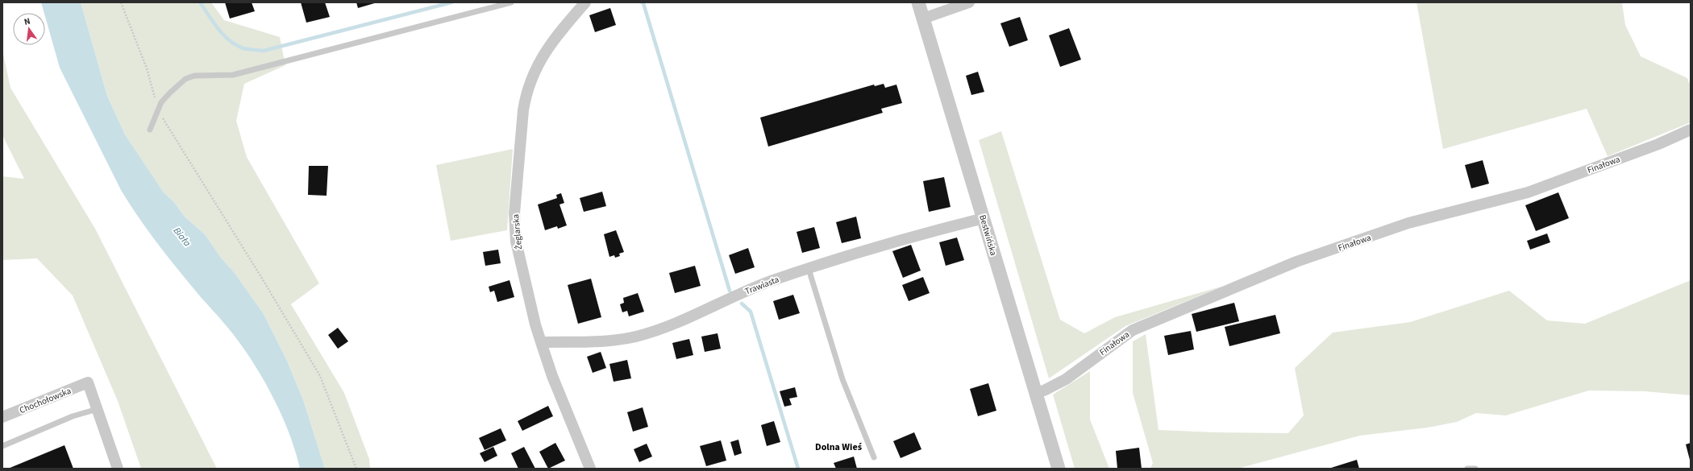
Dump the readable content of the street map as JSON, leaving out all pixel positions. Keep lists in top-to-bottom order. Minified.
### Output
{"streets":{"street":["Finałowa","Żeglarska","Bestwińska","Trawiasta","Chochołowska"]},"crossings":[["Finałowa","Bestwińska"],["Żeglarska","Trawiasta"],["Bestwińska","Trawiasta"]],"districts":["Dolna Wieś"],"water":["Biała"],"north":"top"}
